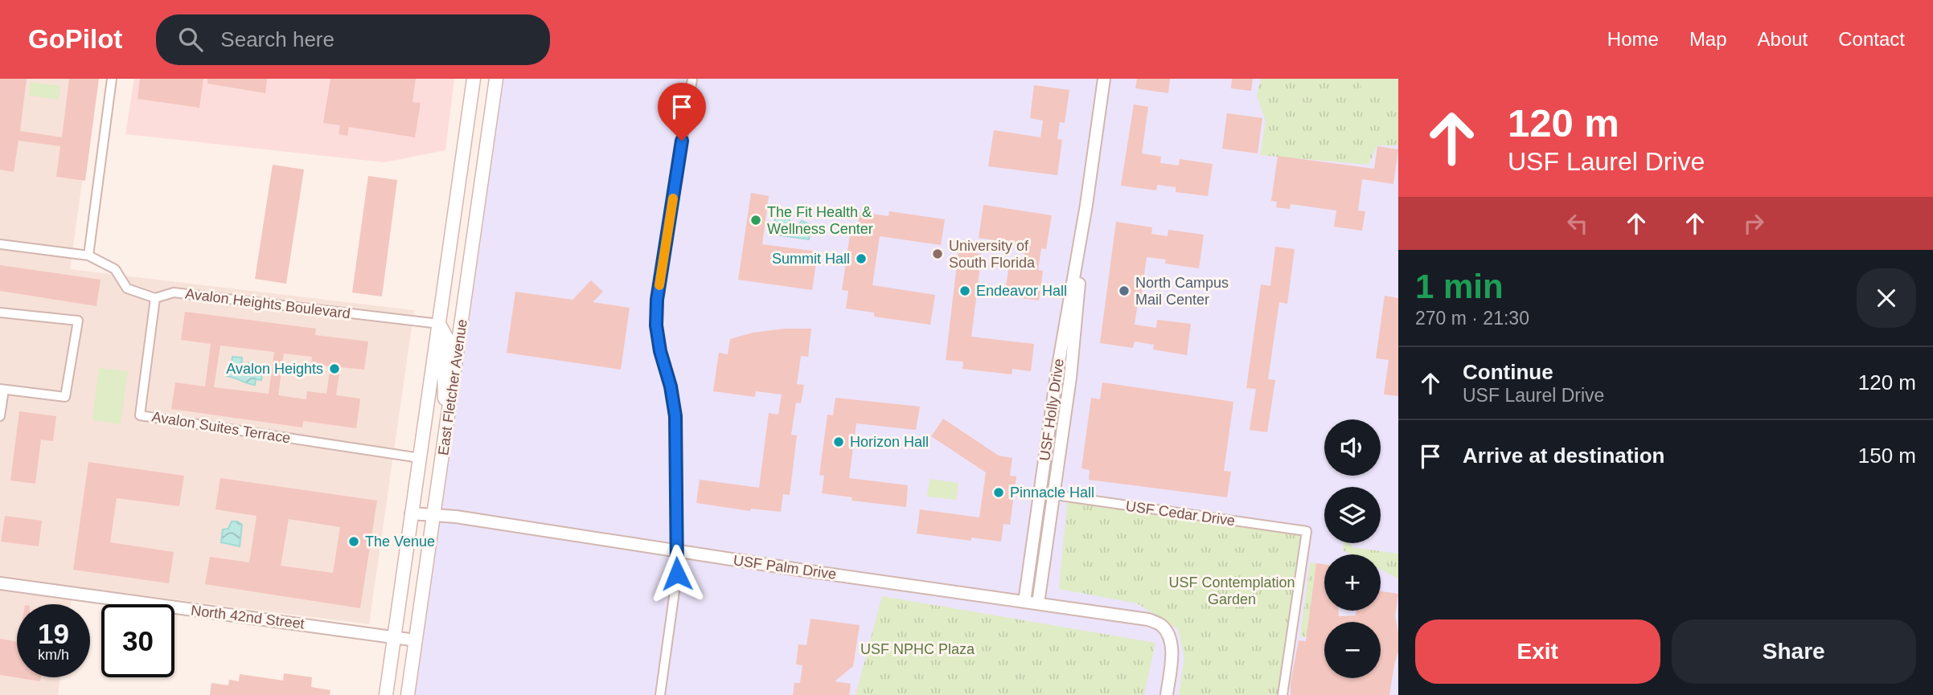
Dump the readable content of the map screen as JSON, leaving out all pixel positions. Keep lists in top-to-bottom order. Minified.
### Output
{"streets":{"main road":["East Fletcher Avenue"],"street":["Avalon Heights Boulevard","USF Holly Drive","Avalon Suites Terrace","USF Cedar Drive","USF Palm Drive","North 42nd Street"]},"crossings":[["Avalon Heights Boulevard","East Fletcher Avenue"],["Avalon Heights Boulevard","Avalon Suites Terrace"],["East Fletcher Avenue","Avalon Suites Terrace"],["East Fletcher Avenue","USF Palm Drive"],["East Fletcher Avenue","North 42nd Street"],["USF Holly Drive","USF Cedar Drive"],["USF Holly Drive","USF Palm Drive"]],"parks":["USF Contemplation Garden","USF NPHC Plaza"],"places":["The Fit Health & Wellness Center","University of South Florida","Summit Hall","Endeavor Hall","North Campus Mail Center","Avalon Heights","Horizon Hall","Pinnacle Hall","The Venue"],"page":{"header":"GoPilot","search":"Search here","nav":["Home","Map","About","Contact"],"turn":["120 m","USF Laurel Drive"],"heading":["1 min","270 m · 21:30"],"list":[{"name":"Continue","note":"USF Laurel Drive","value":"120 m"},{"name":"Arrive at destination","value":"150 m"}],"map_buttons":["+","−"],"speed":"19 km/h","limit":"30","buttons":["Exit","Share"]}}
